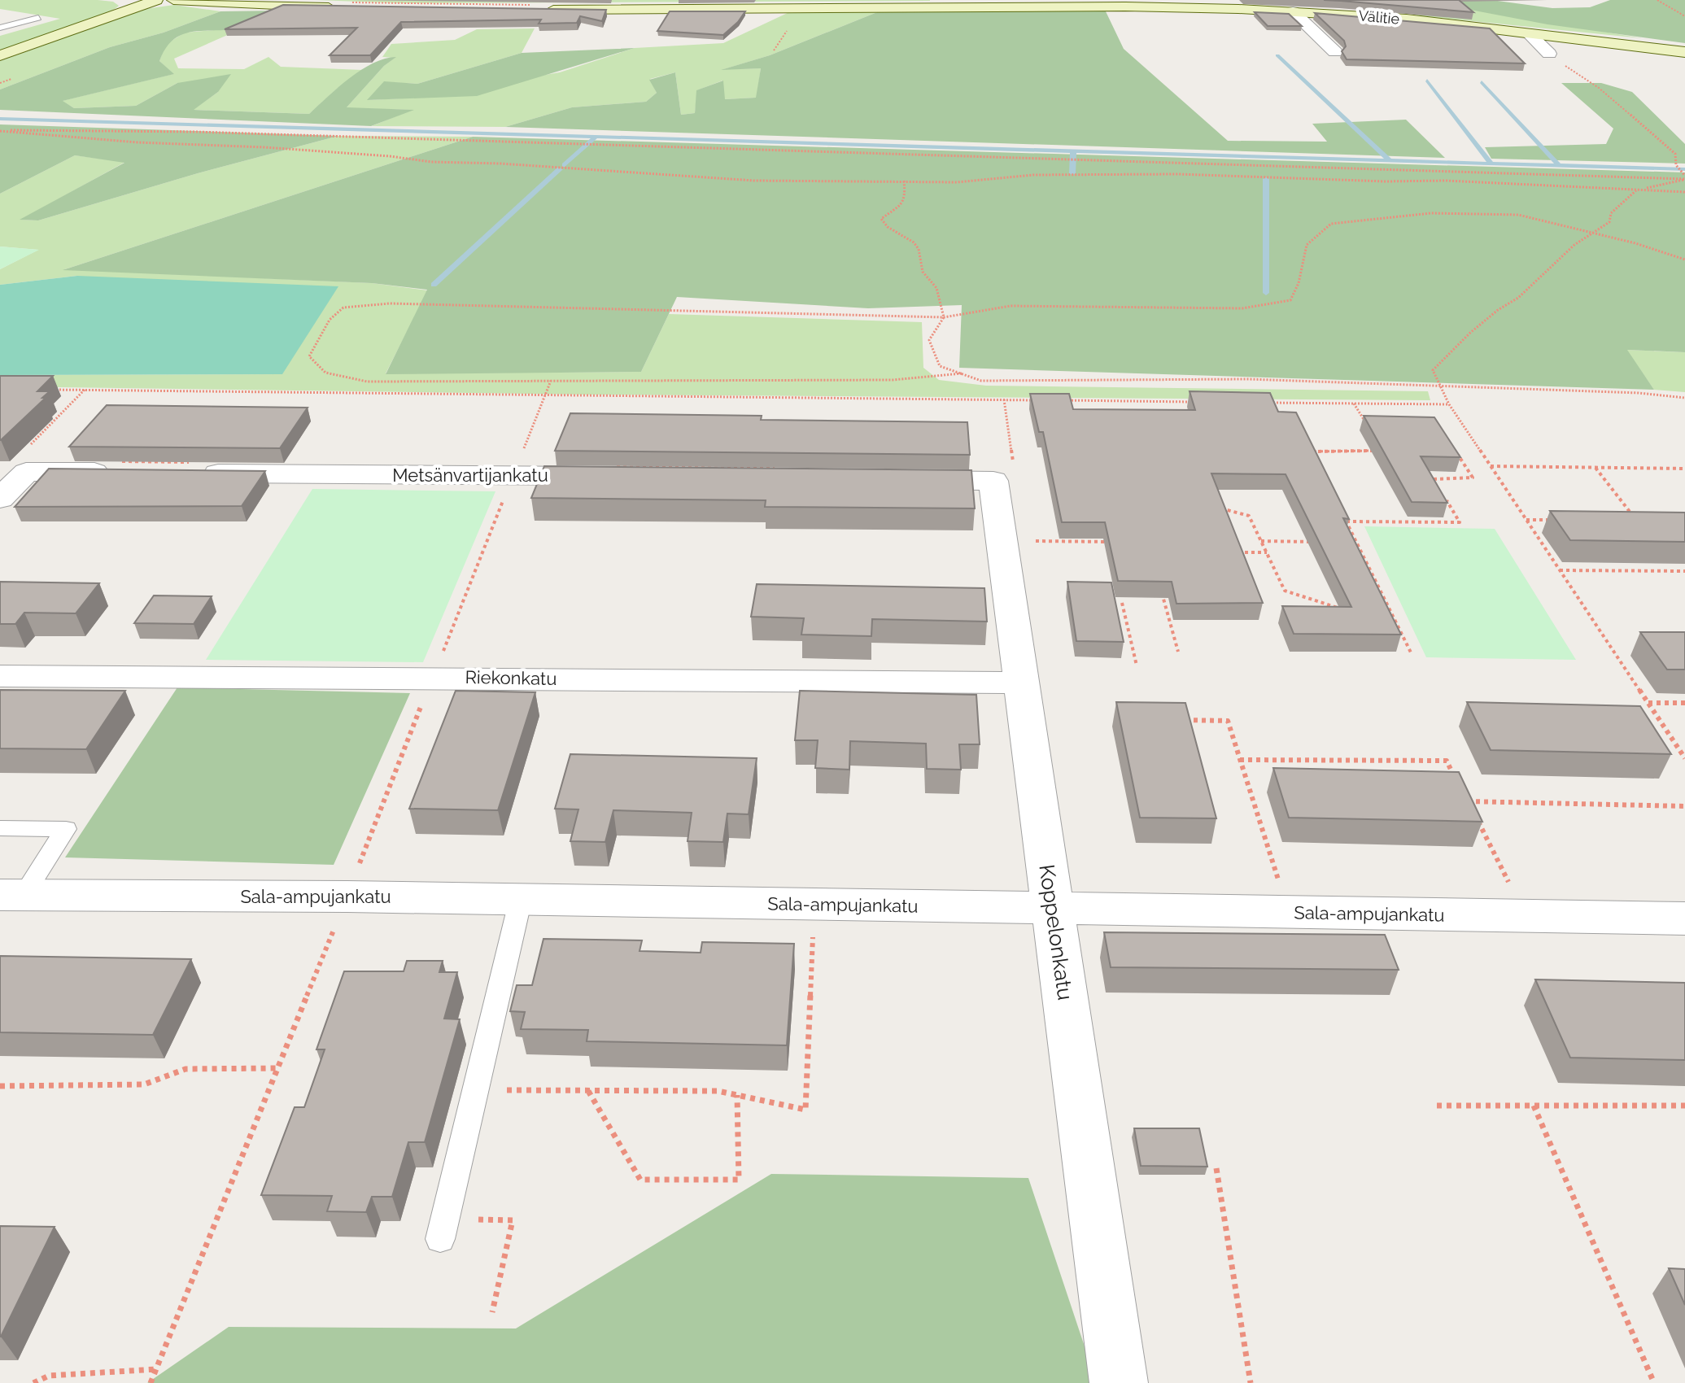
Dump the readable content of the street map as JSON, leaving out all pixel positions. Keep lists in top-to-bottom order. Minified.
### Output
{"streets":{"main road":["Välitie"],"street":["Metsänvartijankatu","Riekonkatu","Sala-ampujankatu","Koppelonkatu"]},"crossings":[["Riekonkatu","Koppelonkatu"],["Sala-ampujankatu","Koppelonkatu"]]}
